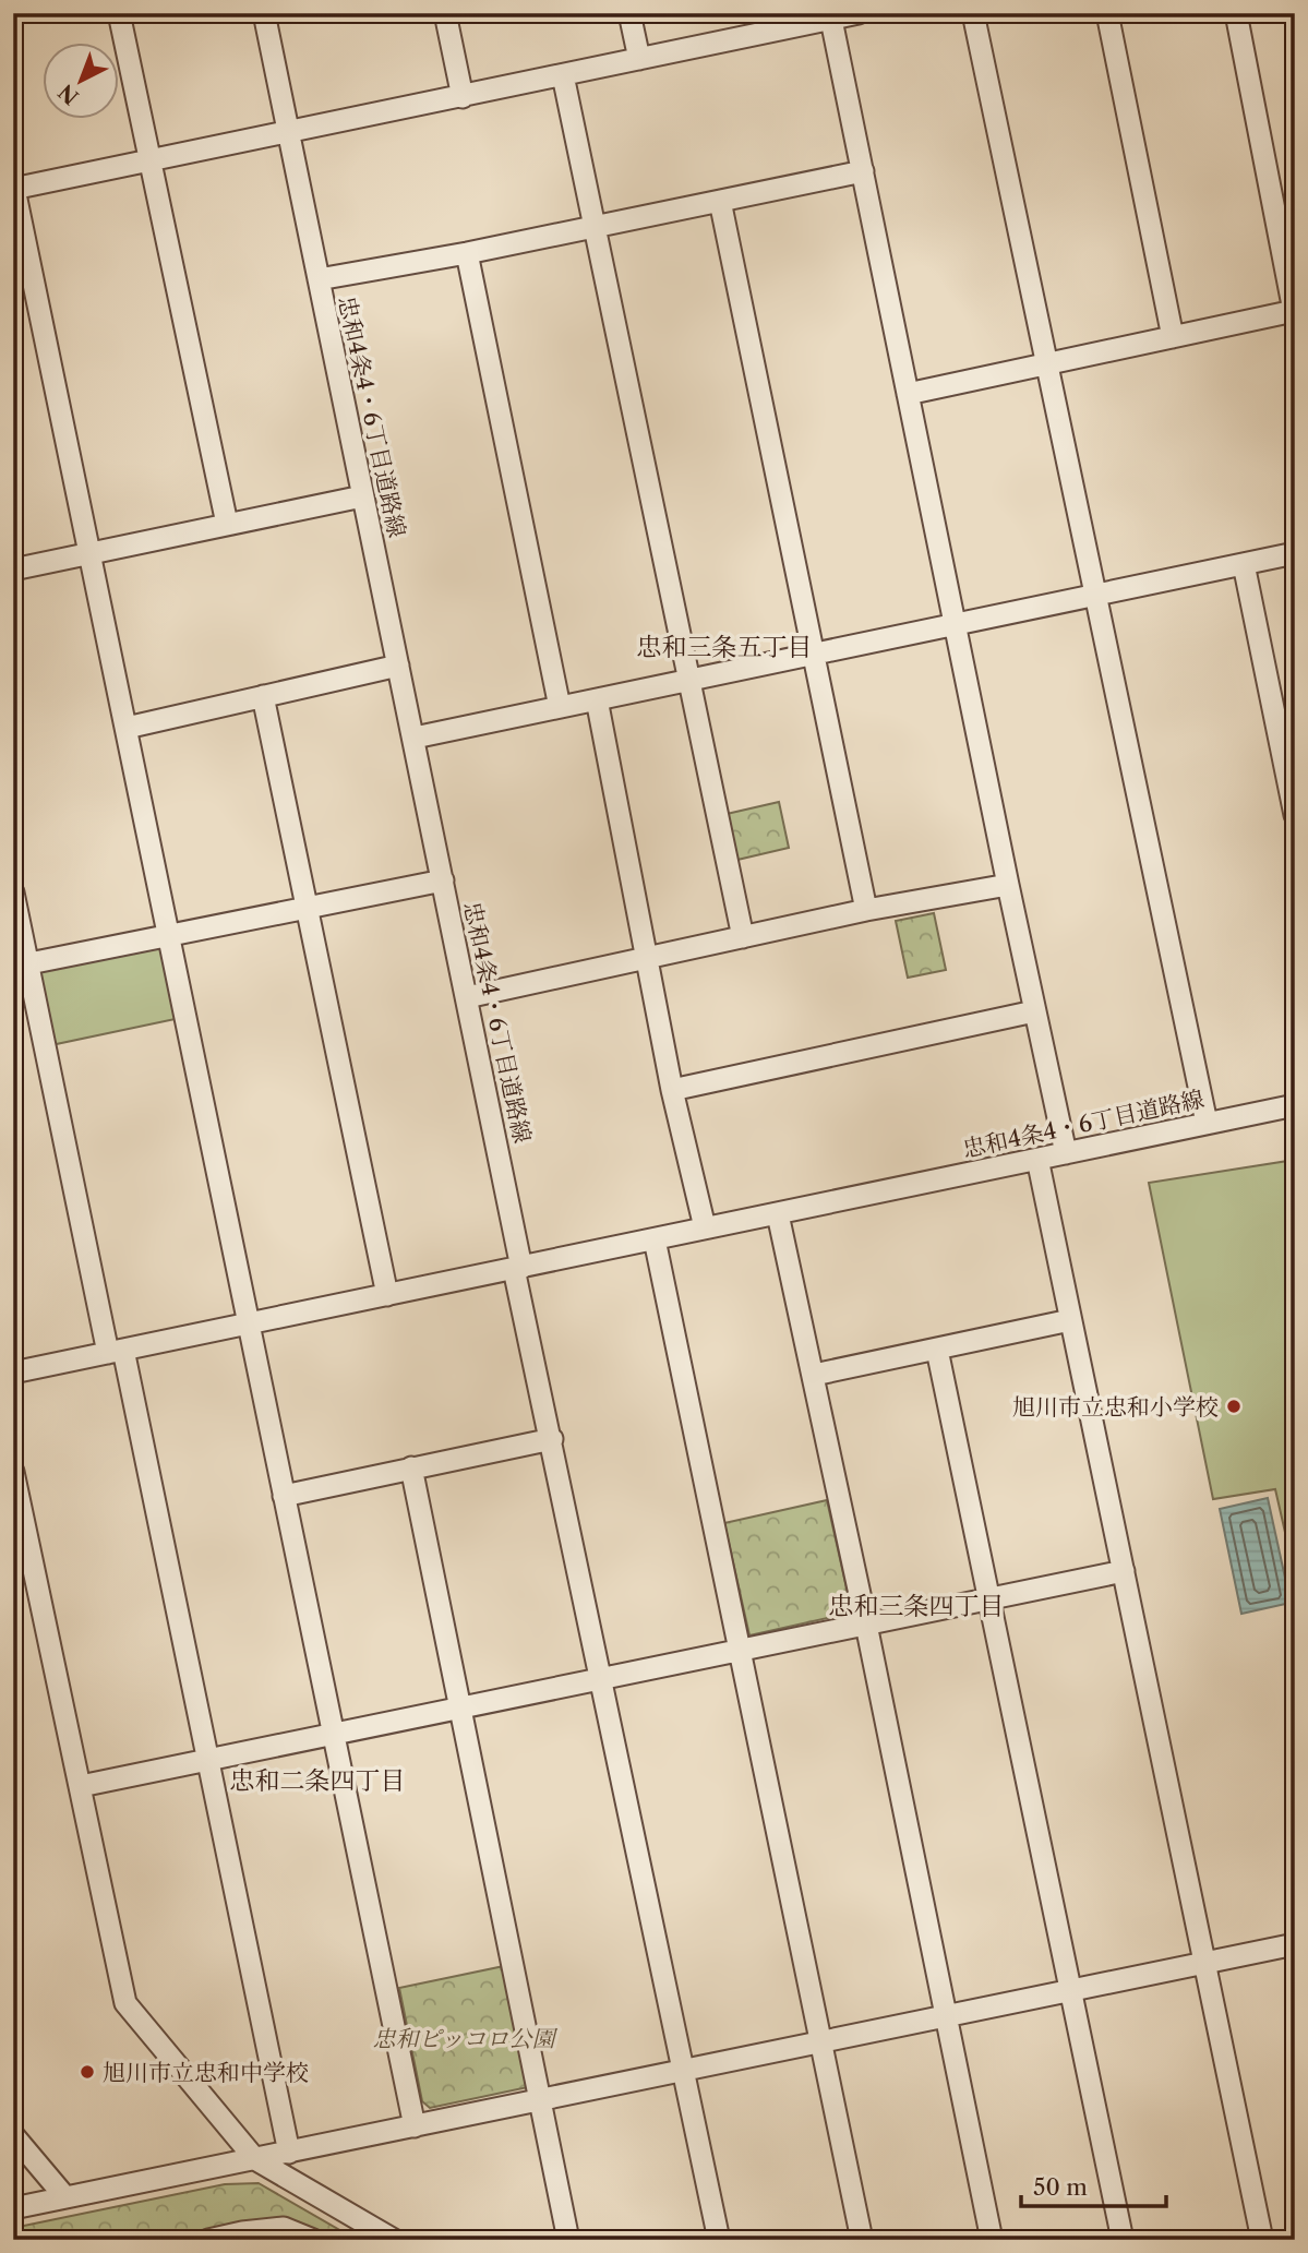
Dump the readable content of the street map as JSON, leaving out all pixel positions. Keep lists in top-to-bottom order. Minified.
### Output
{"streets":{"street":["忠和4条4・6丁目道路線"]},"districts":["忠和三条五丁目","忠和三条四丁目","忠和二条四丁目"],"parks":["忠和ピッコロ公園"],"places":["旭川市立忠和小学校","旭川市立忠和中学校"],"scale_bar":"50 m","north":"bottom left"}
